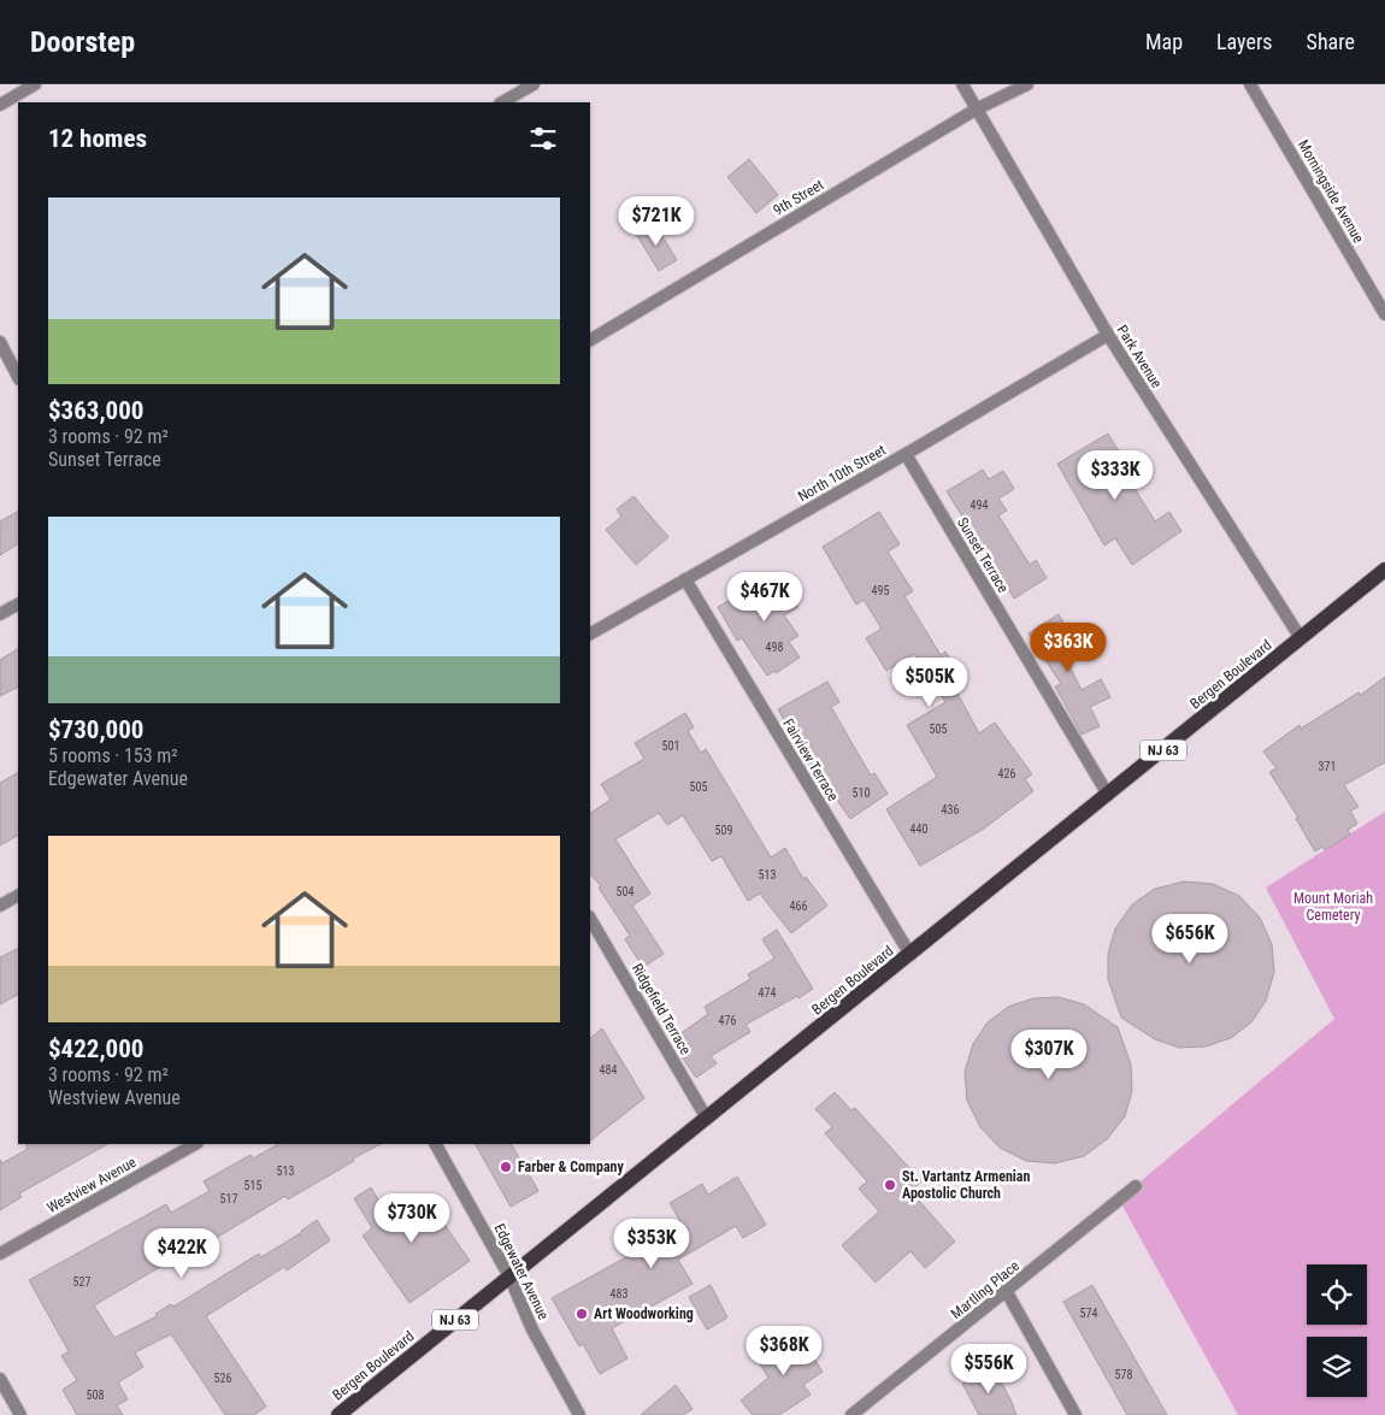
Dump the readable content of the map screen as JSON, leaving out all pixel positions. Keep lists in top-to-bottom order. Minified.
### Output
{"streets":{"main road":["Bergen Boulevard","NJ 63"],"street":["Morningside Avenue","9th Street","Park Avenue","North 10th Street","Sunset Terrace","Fairview Terrace","Ridgefield Terrace","Westview Avenue","Edgewater Avenue","Martling Place"]},"crossings":[["9th Street","Park Avenue"],["Park Avenue","North 10th Street"],["Park Avenue","Bergen Boulevard"],["North 10th Street","Sunset Terrace"],["North 10th Street","Fairview Terrace"],["Sunset Terrace","Bergen Boulevard"],["Bergen Boulevard","Fairview Terrace"],["Bergen Boulevard","Ridgefield Terrace"],["Bergen Boulevard","Edgewater Avenue"]],"parks":["Mount Moriah Cemetery"],"places":["Farber & Company","St. Vartantz Armenian Apostolic Church","Art Woodworking"],"house_numbers":["494","495","498","505","501","371","426","505","510","436","440","509","513","504","466","474","476","484","513","515","517","527","483","574","578","526","508"],"page":{"header":"Doorstep","nav":["Map","Layers","Share"],"heading":"12 homes","list":[{"name":"$363,000","note":"3 rooms · 92 m² · Sunset Terrace"},{"name":"$730,000","note":"5 rooms · 153 m² · Edgewater Avenue"},{"name":"$422,000","note":"3 rooms · 92 m² · Westview Avenue"}],"price":["$721K","$333K","$467K","$363K","$505K","$656K","$307K","$730K","$353K","$422K","$368K","$556K"]}}
